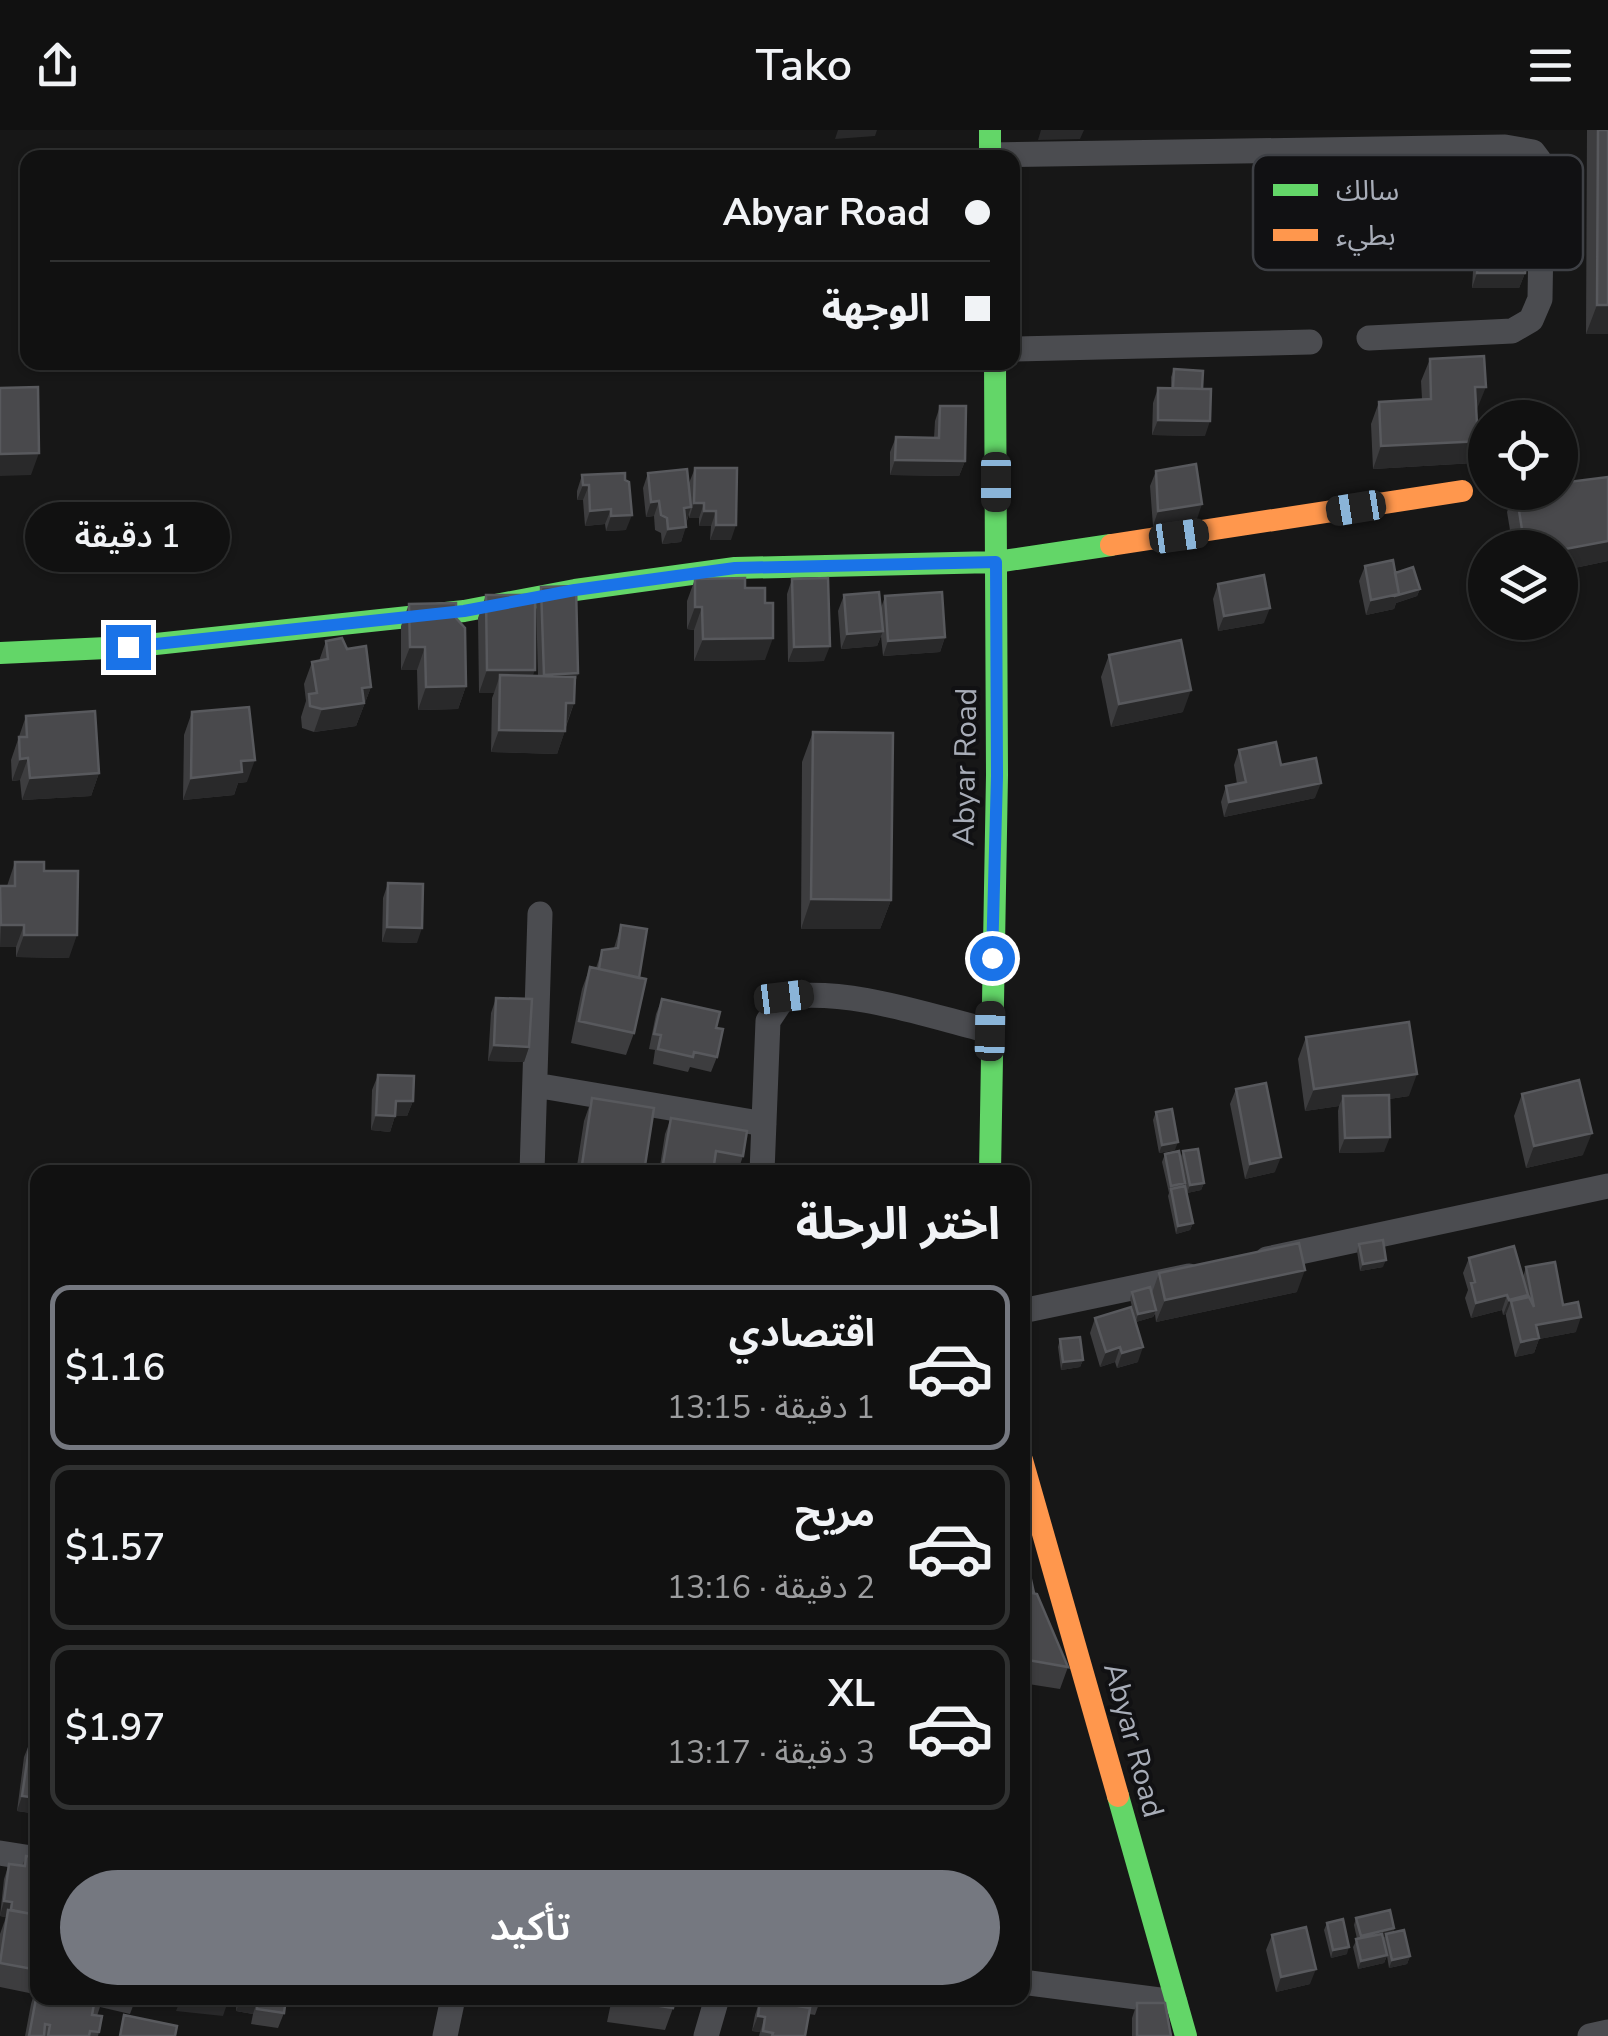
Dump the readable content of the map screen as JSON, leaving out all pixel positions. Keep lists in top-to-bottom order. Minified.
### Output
{"streets":{"street":["Abyar Road"]},"legend":["سالك","بطيء"],"page":{"header":"Tako","banner":["Abyar Road","الوجهة"],"bubble":"1 دقيقة","heading":"اختر الرحلة","list":[{"name":"اقتصادي","note":"1 دقيقة · 13:15","value":"$1.16"},{"name":"مريح","note":"2 دقيقة · 13:16","value":"$1.57"},{"name":"XL","note":"3 دقيقة · 13:17","value":"$1.97"}],"buttons":"تأكيد"}}
